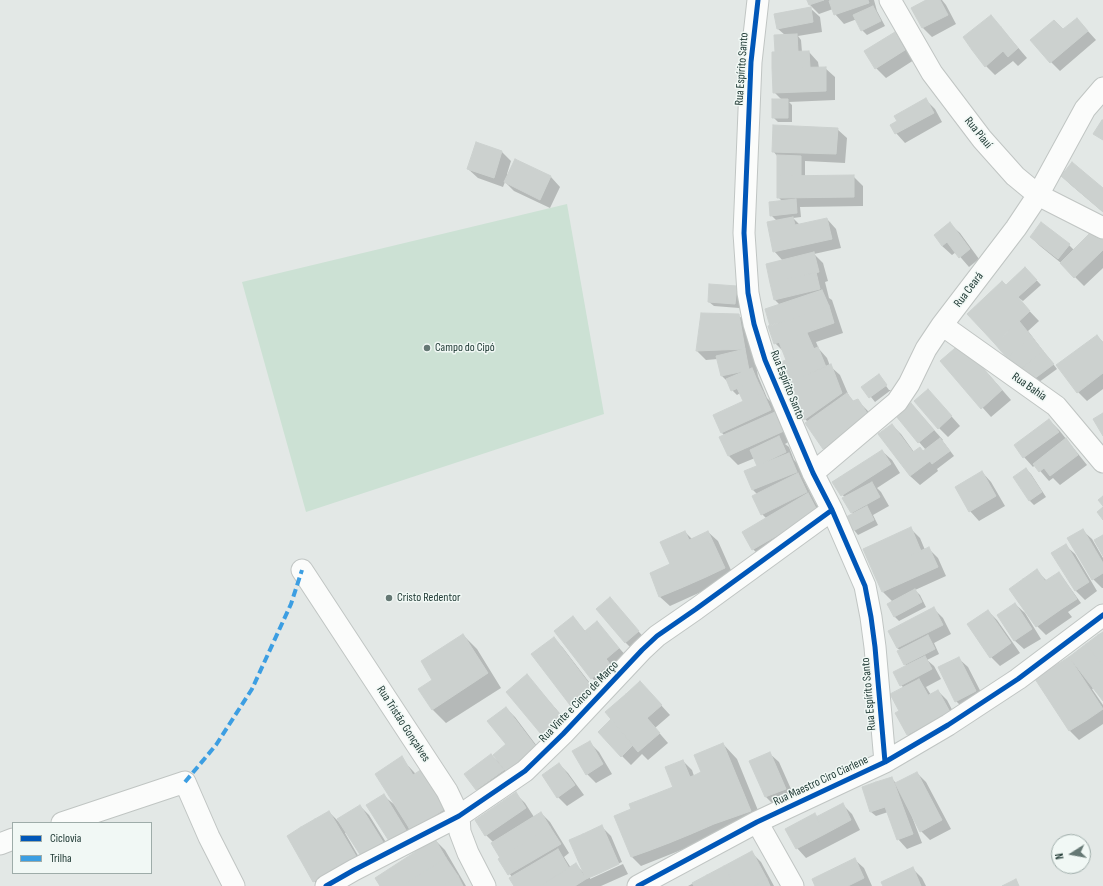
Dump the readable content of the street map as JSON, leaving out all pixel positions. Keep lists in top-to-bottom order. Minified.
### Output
{"streets":{"street":["Rua Espírito Santo","Rua Piauí","Rua Ceará","Rua Bahia","Rua Vinte e Cinco de Março","Rua Tristão Gonçalves","Rua Maestro Ciro Ciarlene"]},"crossings":[["Rua Espírito Santo","Rua Ceará"],["Rua Espírito Santo","Rua Vinte e Cinco de Março"],["Rua Espírito Santo","Rua Maestro Ciro Ciarlene"],["Rua Piauí","Rua Ceará"],["Rua Ceará","Rua Bahia"],["Rua Vinte e Cinco de Março","Rua Tristão Gonçalves"]],"places":["Campo do Cipó","Cristo Redentor"],"legend":["Ciclovia","Trilha"],"north":"left"}
